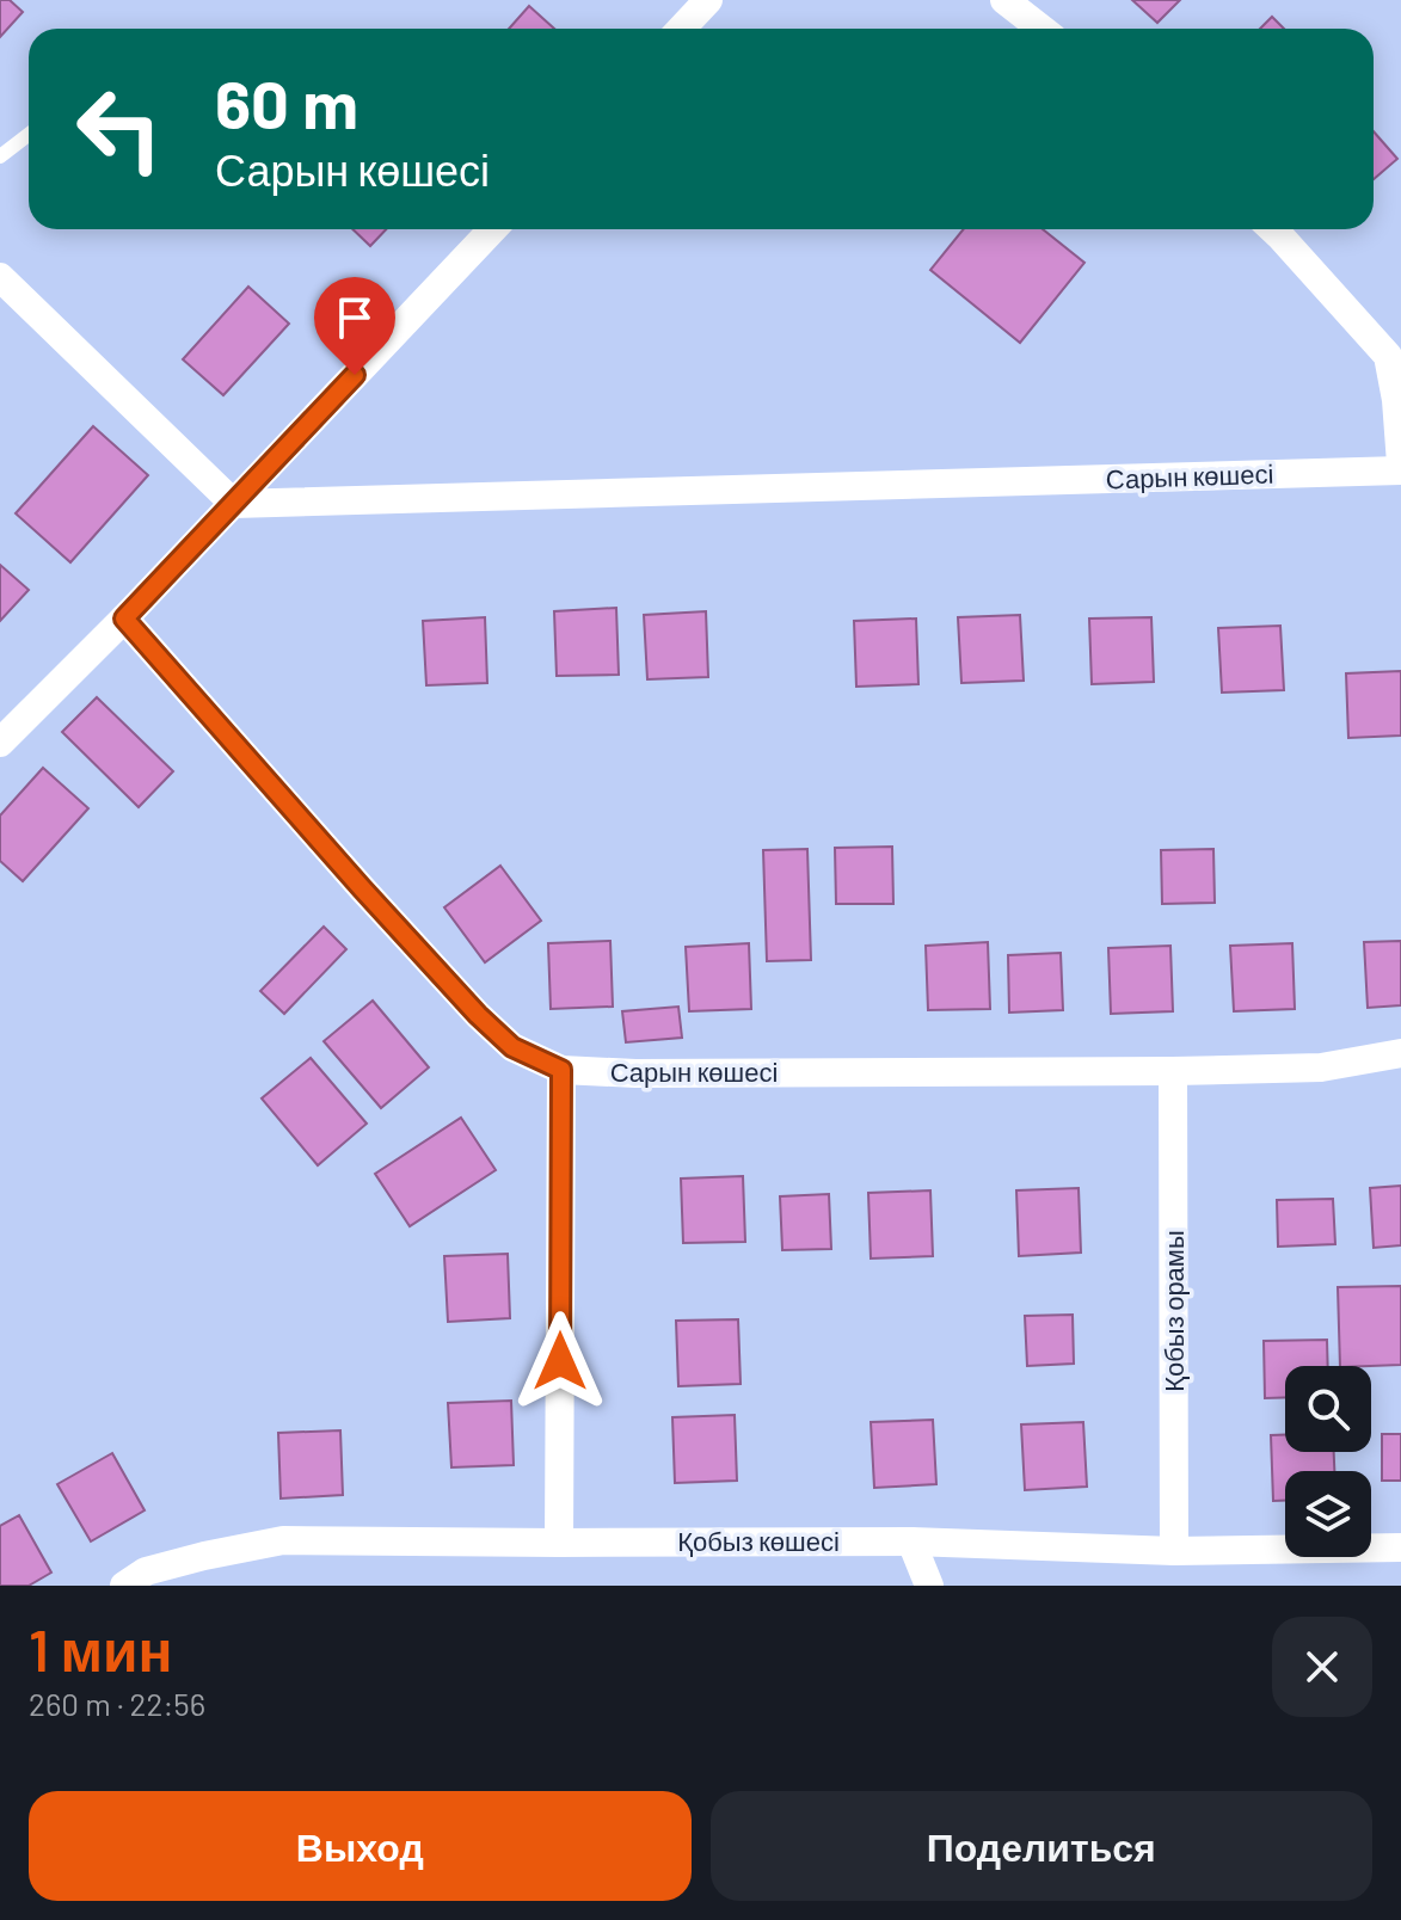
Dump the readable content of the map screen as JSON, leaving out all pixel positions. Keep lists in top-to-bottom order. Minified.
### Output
{"streets":{"street":["Сарын көшесі","Қобыз орамы","Қобыз көшесі"]},"crossings":[["Сарын көшесі","Қобыз орамы"],["Қобыз орамы","Қобыз көшесі"]],"page":{"turn":["60 m","Сарын көшесі"],"heading":["1 мин","260 m · 22:56"],"buttons":["Выход","Поделиться"]}}
